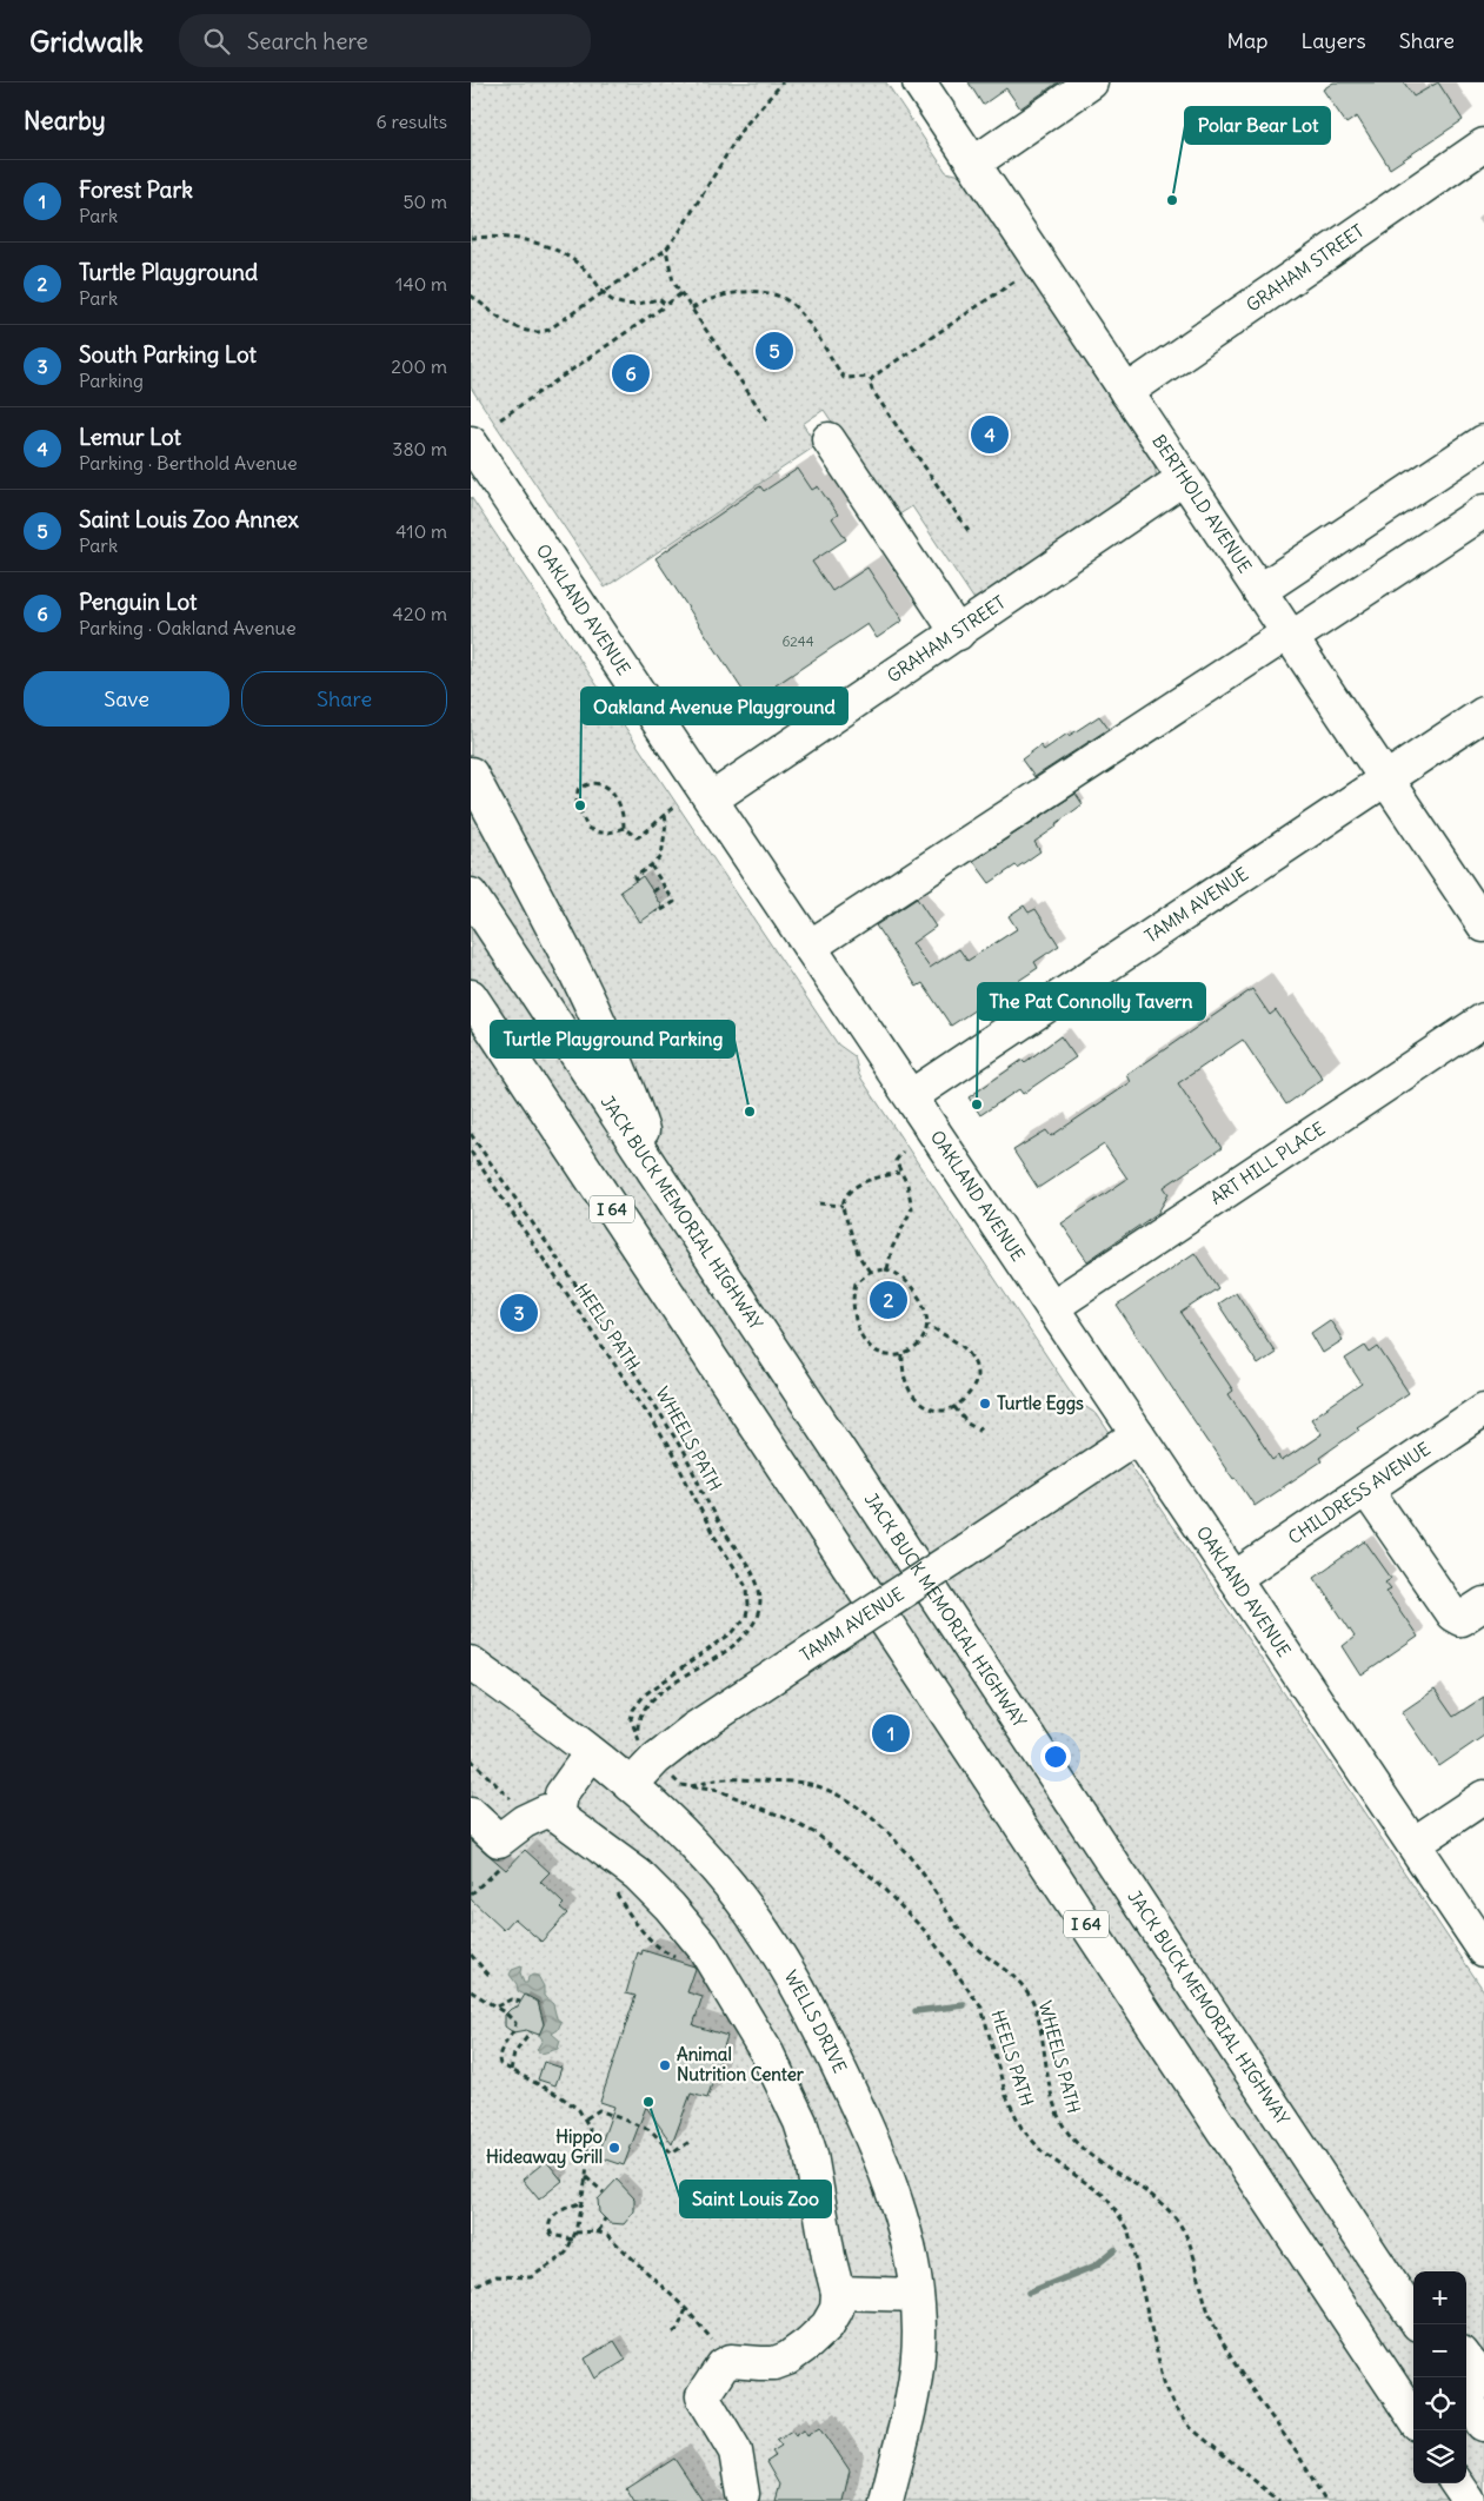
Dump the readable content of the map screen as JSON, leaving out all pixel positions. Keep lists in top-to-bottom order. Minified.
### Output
{"streets":{"main road":["GRAHAM STREET","BERTHOLD AVENUE","OAKLAND AVENUE","TAMM AVENUE","ART HILL PLACE","I 64","JACK BUCK MEMORIAL HIGHWAY","CHILDRESS AVENUE","WELLS DRIVE"],"path":["HEELS PATH","WHEELS PATH"]},"crossings":[["GRAHAM STREET","BERTHOLD AVENUE"],["GRAHAM STREET","OAKLAND AVENUE"],["BERTHOLD AVENUE","TAMM AVENUE"],["OAKLAND AVENUE","TAMM AVENUE"],["OAKLAND AVENUE","ART HILL PLACE"],["OAKLAND AVENUE","CHILDRESS AVENUE"],["TAMM AVENUE","WELLS DRIVE"],["HEELS PATH","WHEELS PATH"]],"places":["Polar Bear Lot","Oakland Avenue Playground","The Pat Connolly Tavern","Turtle Playground Parking","Turtle Eggs","Animal Nutrition Center","Saint Louis Zoo","Hippo Hideaway Grill"],"house_numbers":["6244"],"page":{"header":"Gridwalk","search":"Search here","nav":["Map","Layers","Share"],"heading":["Nearby","6 results"],"list":[{"mark":"1","name":"Forest Park","note":"Park","value":"50 m"},{"mark":"2","name":"Turtle Playground","note":"Park","value":"140 m"},{"mark":"3","name":"South Parking Lot","note":"Parking","value":"200 m"},{"mark":"4","name":"Lemur Lot","note":"Parking · Berthold Avenue","value":"380 m"},{"mark":"5","name":"Saint Louis Zoo Annex","note":"Park","value":"410 m"},{"mark":"6","name":"Penguin Lot","note":"Parking · Oakland Avenue","value":"420 m"}],"pins":["5","6","4","2","3","1"],"buttons":["Save","Share"],"map_buttons":["+","−"]}}
